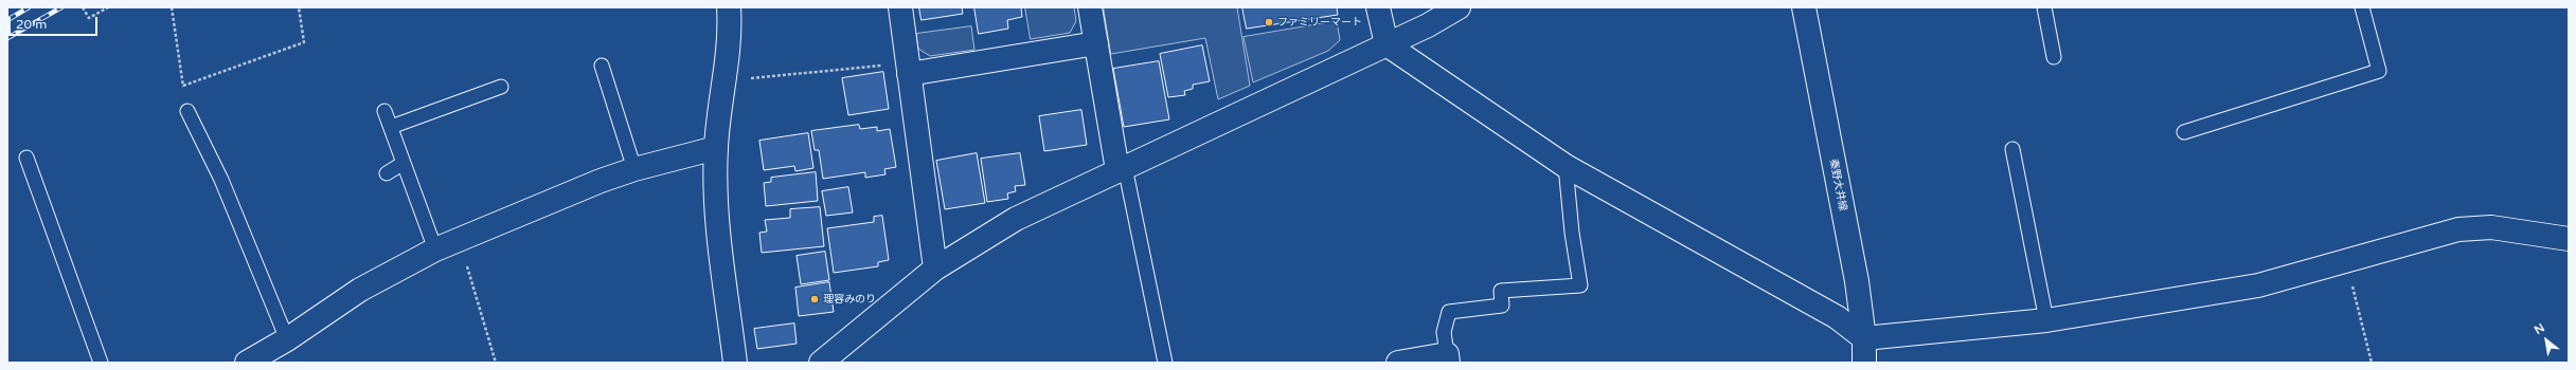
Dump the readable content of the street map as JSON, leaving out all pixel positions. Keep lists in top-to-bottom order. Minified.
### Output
{"streets":{"street":["秦野大井線"]},"places":["ファミリーマート","理容みのり"],"scale_bar":"20 m","north":"top left"}
